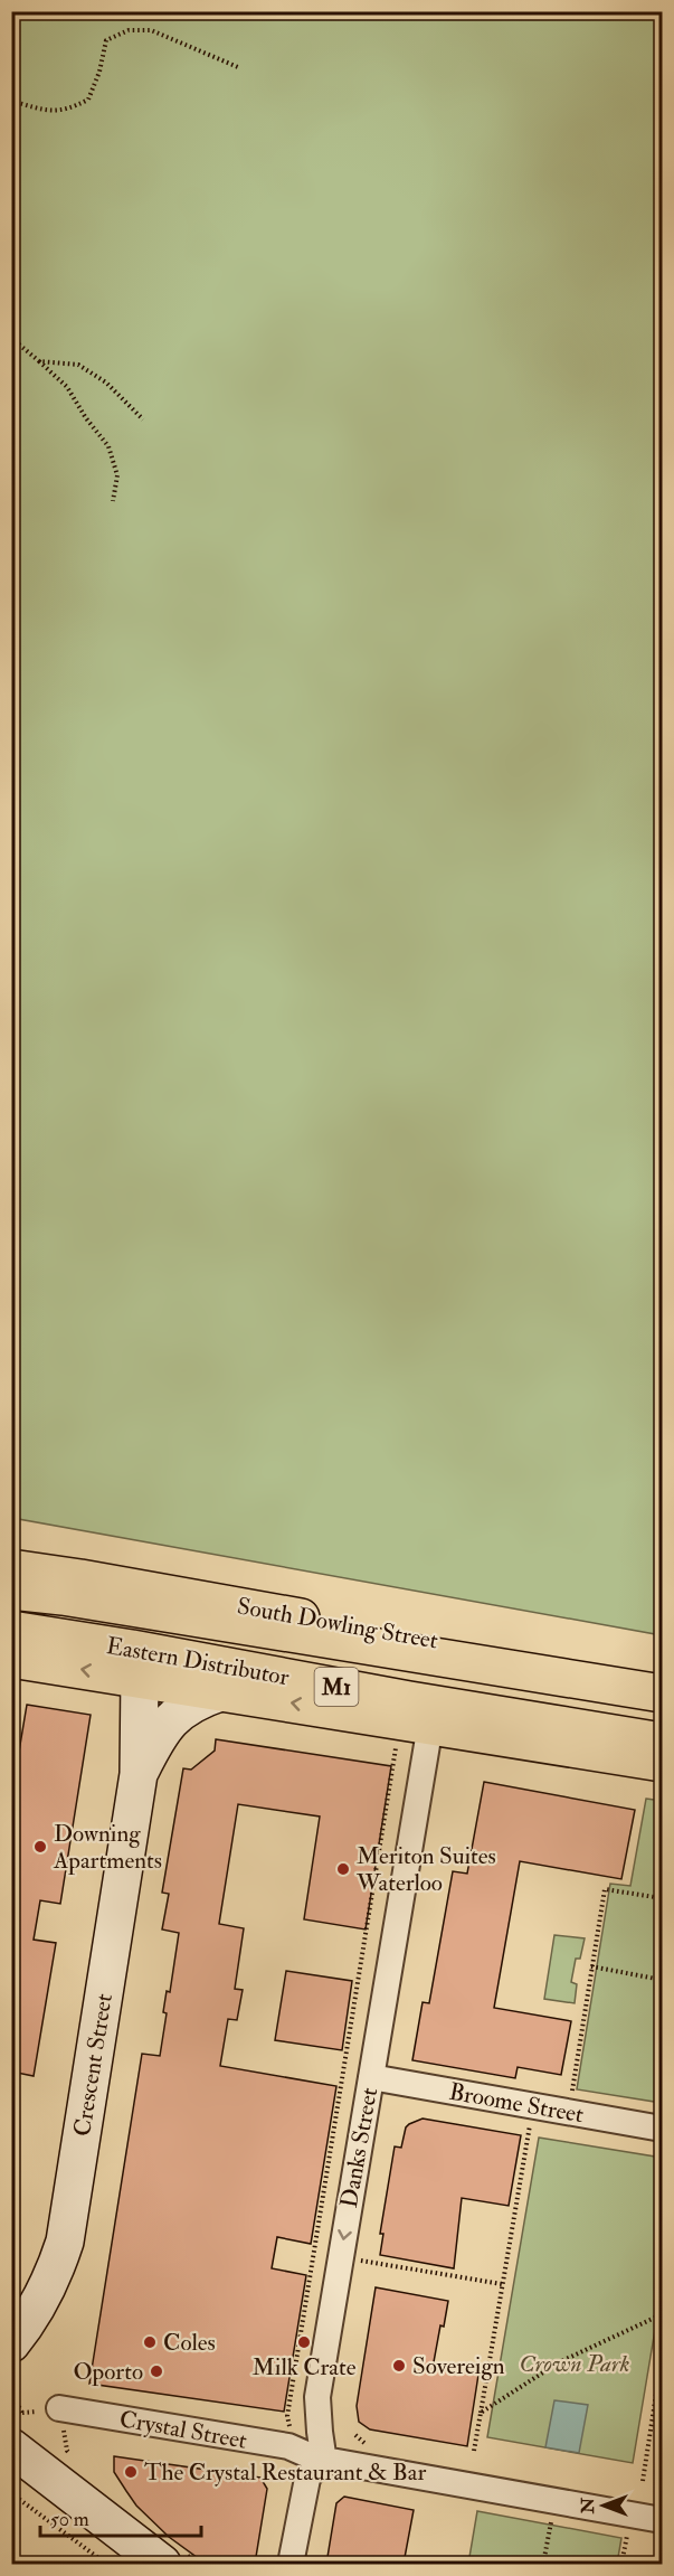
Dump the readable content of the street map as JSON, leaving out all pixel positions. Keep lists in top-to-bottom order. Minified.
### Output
{"streets":{"main road":["South Dowling Street","Eastern Distributor","M1","Crescent Street"],"street":["Broome Street","Danks Street","Crystal Street"]},"crossings":[["Broome Street","Danks Street"],["Danks Street","Crystal Street"]],"one_way":["Danks Street"],"parks":["Crown Park"],"places":["Downing Apartments","Meriton Suites Waterloo","Coles","Milk Crate","Sovereign","Oporto","The Crystal Restaurant & Bar"],"scale_bar":"50 m","north":"left"}
